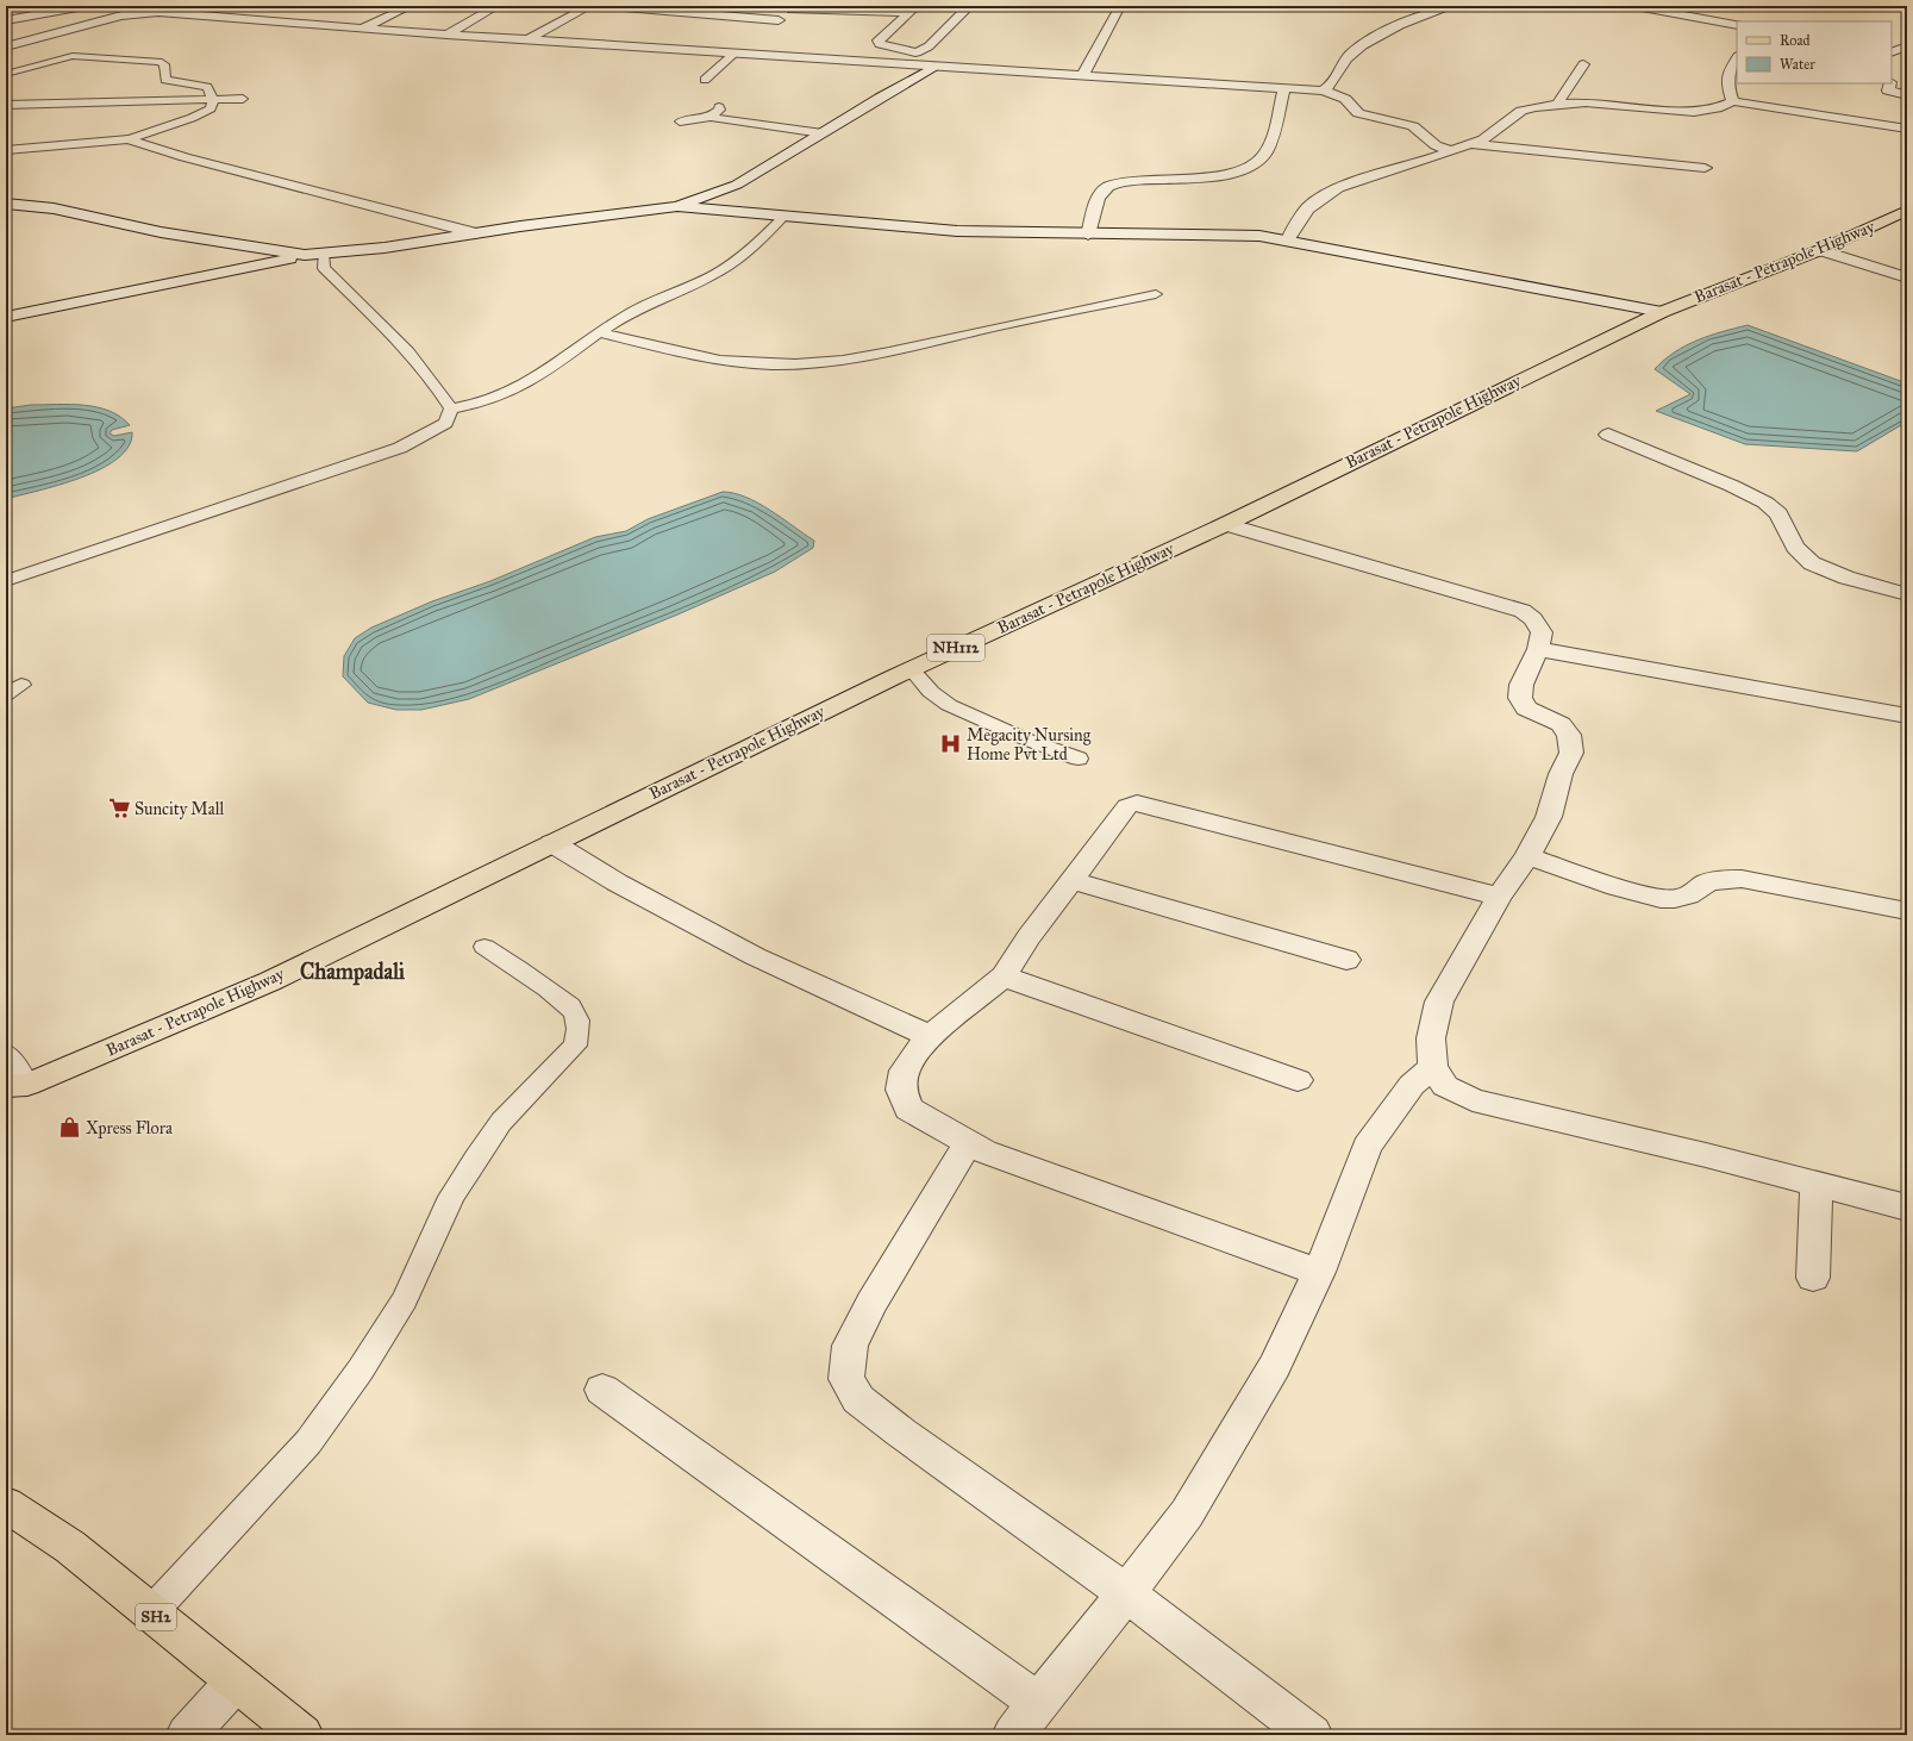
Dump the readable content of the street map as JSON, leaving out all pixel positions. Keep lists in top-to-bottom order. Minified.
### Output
{"streets":{"main road":["Barasat - Petrapole Highway","NH112","SH2"]},"districts":["Champadali"],"places":{"hospital":["Megacity Nursing Home Pvt Ltd"],"supermarket":["Suncity Mall"],"shop":["Xpress Flora"]},"legend":["Road","Water"]}
